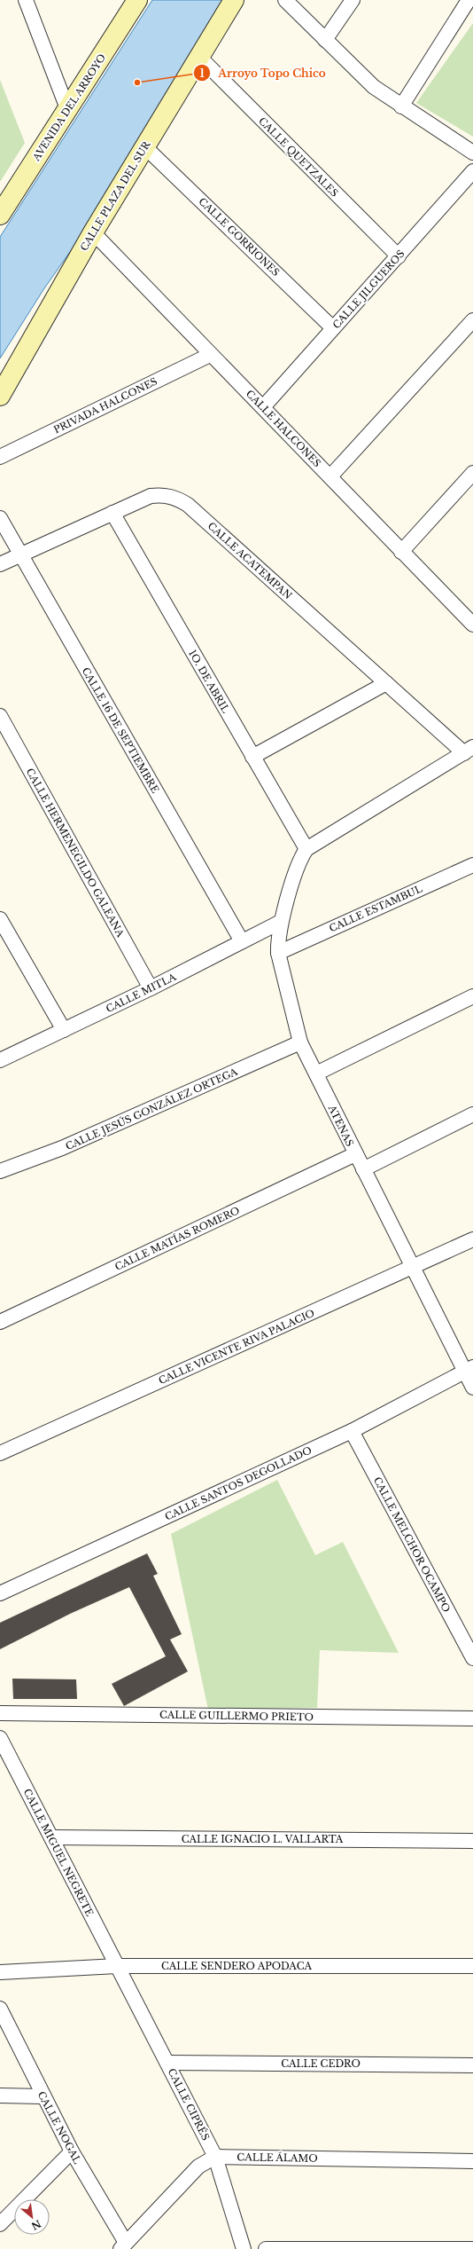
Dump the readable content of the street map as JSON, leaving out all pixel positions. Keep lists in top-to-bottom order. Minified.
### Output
{"streets":{"street":["AVENIDA DEL ARROYO","CALLE QUETZALES","CALLE PLAZA DEL SUR","CALLE GORRIONES","CALLE JILGUEROS","PRIVADA HALCONES","CALLE HALCONES","CALLE ACATEMPAN","1O. DE ABRIL","CALLE 16 DE SEPTIEMBRE","CALLE HERMENEGILDO GALEANA","CALLE ESTAMBUL","CALLE MITLA","CALLE JESÚS GONZÁLEZ ORTEGA","ATENAS","CALLE MATÍAS ROMERO","CALLE VICENTE RIVA PALACIO","CALLE SANTOS DEGOLLADO","CALLE MELCHOR OCAMPO","CALLE GUILLERMO PRIETO","CALLE IGNACIO L. VALLARTA","CALLE MIGUEL NEGRETE","CALLE SENDERO APODACA","CALLE CEDRO","CALLE CIPRÉS","CALLE NOGAL","CALLE ÁLAMO"]},"crossings":[["CALLE QUETZALES","CALLE PLAZA DEL SUR"],["CALLE QUETZALES","CALLE JILGUEROS"],["CALLE PLAZA DEL SUR","CALLE GORRIONES"],["CALLE PLAZA DEL SUR","CALLE HALCONES"],["CALLE GORRIONES","CALLE JILGUEROS"],["CALLE JILGUEROS","CALLE HALCONES"],["PRIVADA HALCONES","CALLE HALCONES"],["CALLE ACATEMPAN","1O. DE ABRIL"],["CALLE ACATEMPAN","CALLE 16 DE SEPTIEMBRE"],["1O. DE ABRIL","ATENAS"],["CALLE 16 DE SEPTIEMBRE","CALLE MITLA"],["CALLE HERMENEGILDO GALEANA","CALLE MITLA"],["CALLE ESTAMBUL","ATENAS"],["CALLE MITLA","ATENAS"],["CALLE JESÚS GONZÁLEZ ORTEGA","ATENAS"],["ATENAS","CALLE MATÍAS ROMERO"],["ATENAS","CALLE VICENTE RIVA PALACIO"],["ATENAS","CALLE SANTOS DEGOLLADO"],["CALLE SANTOS DEGOLLADO","CALLE MELCHOR OCAMPO"],["CALLE IGNACIO L. VALLARTA","CALLE MIGUEL NEGRETE"],["CALLE MIGUEL NEGRETE","CALLE SENDERO APODACA"],["CALLE MIGUEL NEGRETE","CALLE CIPRÉS"],["CALLE SENDERO APODACA","CALLE CIPRÉS"],["CALLE CEDRO","CALLE CIPRÉS"],["CALLE CIPRÉS","CALLE ÁLAMO"]],"places":["Arroyo Topo Chico"],"north":"bottom right"}
